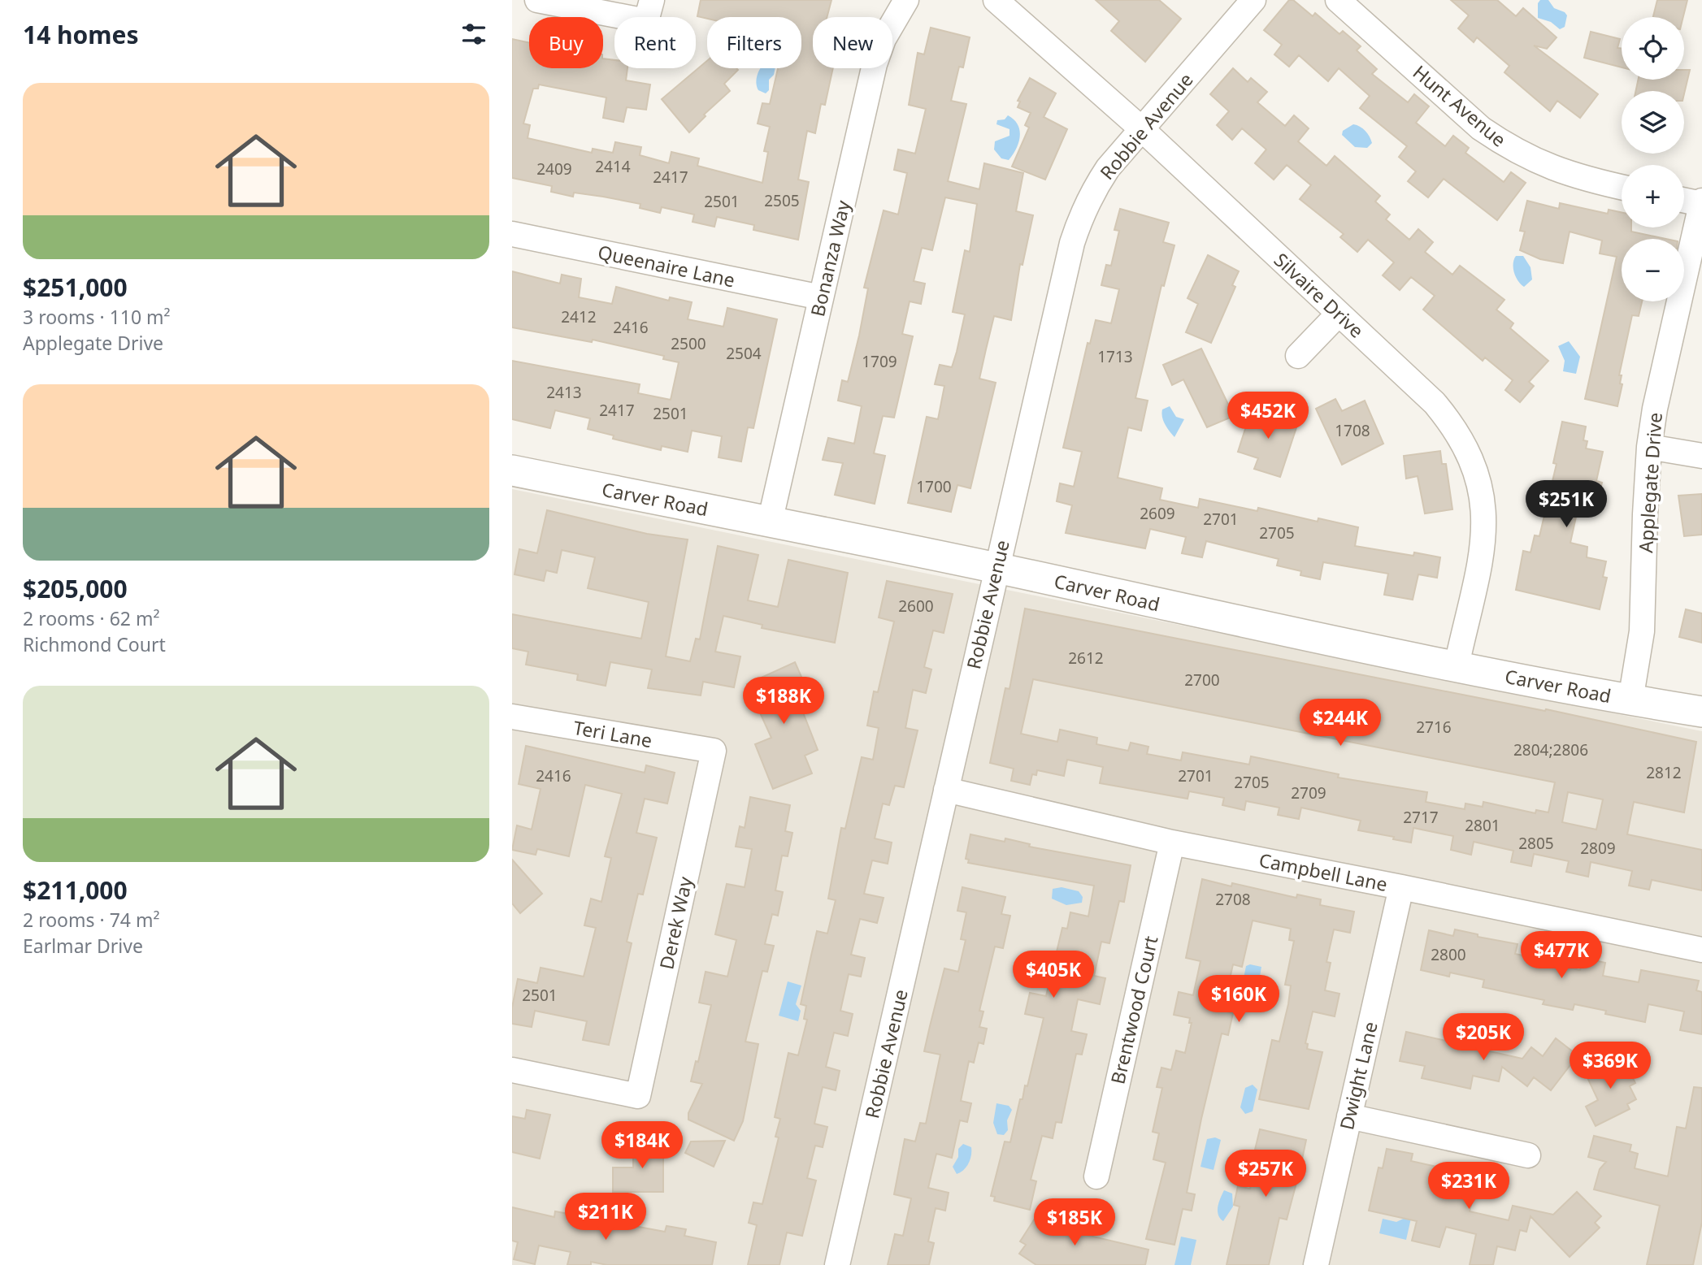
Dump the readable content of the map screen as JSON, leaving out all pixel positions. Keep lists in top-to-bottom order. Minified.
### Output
{"streets":{"street":["Hunt Avenue","Robbie Avenue","Bonanza Way","Queenaire Lane","Silvaire Drive","Applegate Drive","Carver Road","Teri Lane","Campbell Lane","Derek Way","Brentwood Court","Dwight Lane"]},"crossings":[["Robbie Avenue","Silvaire Drive"],["Robbie Avenue","Carver Road"],["Robbie Avenue","Campbell Lane"],["Bonanza Way","Queenaire Lane"],["Bonanza Way","Carver Road"],["Silvaire Drive","Carver Road"],["Applegate Drive","Carver Road"],["Teri Lane","Derek Way"],["Campbell Lane","Brentwood Court"],["Campbell Lane","Dwight Lane"]],"house_numbers":["2414","2409","2417","2505","2501","2412","2416","2500","2504","1713","1709","2413","2417","2501","1708","1700","2609","2701","2705","2600","2612","2700","2716","2804;2806","2812","2416","2701","2705","2709","2717","2801","2805","2809","2708","2800","2501"],"page":{"heading":"14 homes","map_buttons":["+","−"],"chip":["Buy","Rent","Filters","New"],"list":[{"name":"$251,000","note":"3 rooms · 110 m² · Applegate Drive"},{"name":"$205,000","note":"2 rooms · 62 m² · Richmond Court"},{"name":"$211,000","note":"2 rooms · 74 m² · Earlmar Drive"}],"price":["$452K","$251K","$188K","$244K","$477K","$405K","$160K","$205K","$369K","$184K","$257K","$231K","$211K","$185K"]}}
